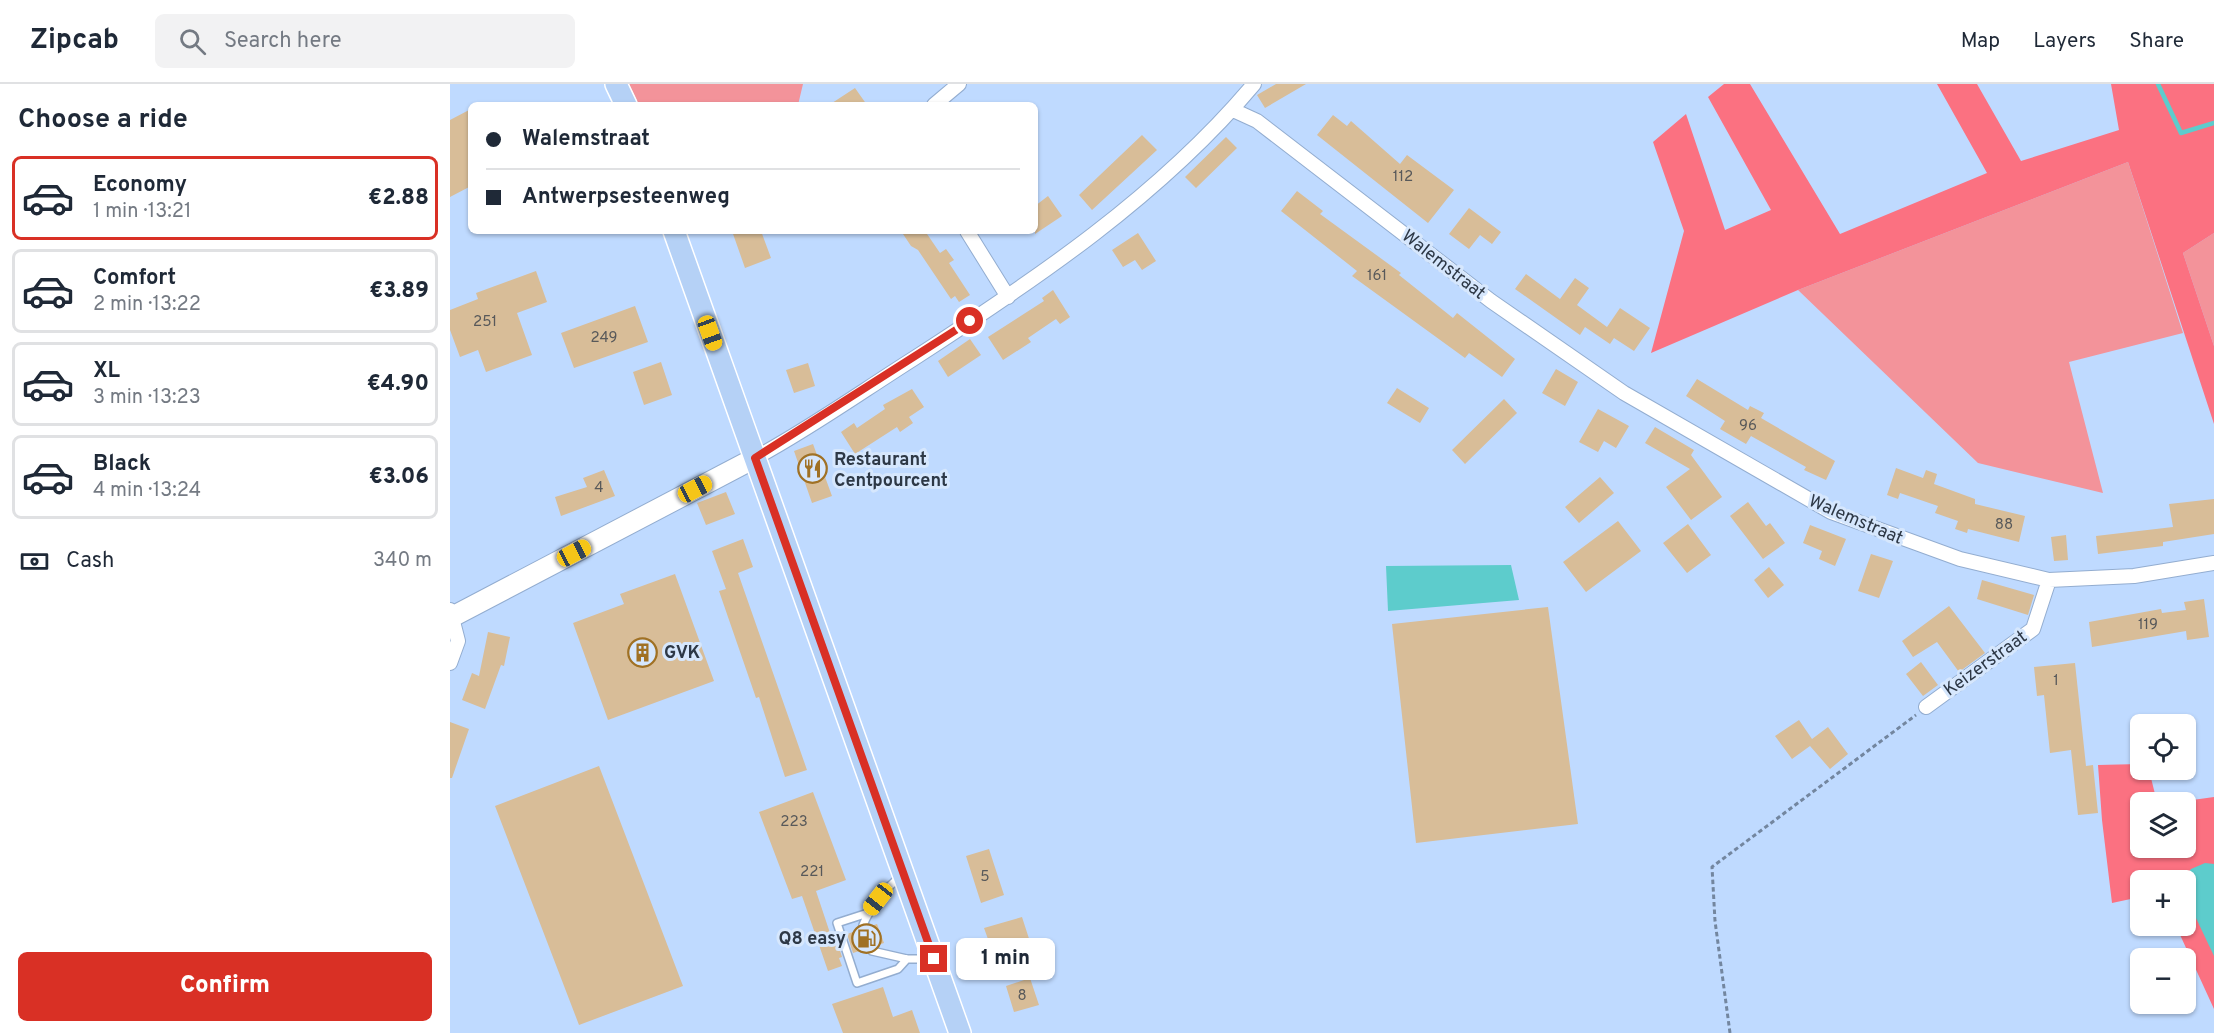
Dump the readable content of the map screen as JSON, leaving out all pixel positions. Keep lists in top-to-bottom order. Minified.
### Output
{"streets":{"street":["Walemstraat","Keizerstraat"]},"crossings":[["Walemstraat","Keizerstraat"]],"places":{"restaurant":["Restaurant Centpourcent"],"building":["GVK"],"fuel station":["Q8 easy"]},"house_numbers":["112","161","251","249","96","4","88","119","1","223","221","5","8"],"page":{"header":"Zipcab","search":"Search here","nav":["Map","Layers","Share"],"heading":"Choose a ride","banner":["Walemstraat","Antwerpsesteenweg"],"list":[{"name":"Economy","note":"1 min · 13:21","value":"€2.88"},{"name":"Comfort","note":"2 min · 13:22","value":"€3.89"},{"name":"XL","note":"3 min · 13:23","value":"€4.90"},{"name":"Black","note":"4 min · 13:24","value":"€3.06"}],"pay":["Cash","340 m"],"map_buttons":["+","−"],"bubble":"1 min","buttons":"Confirm"}}
